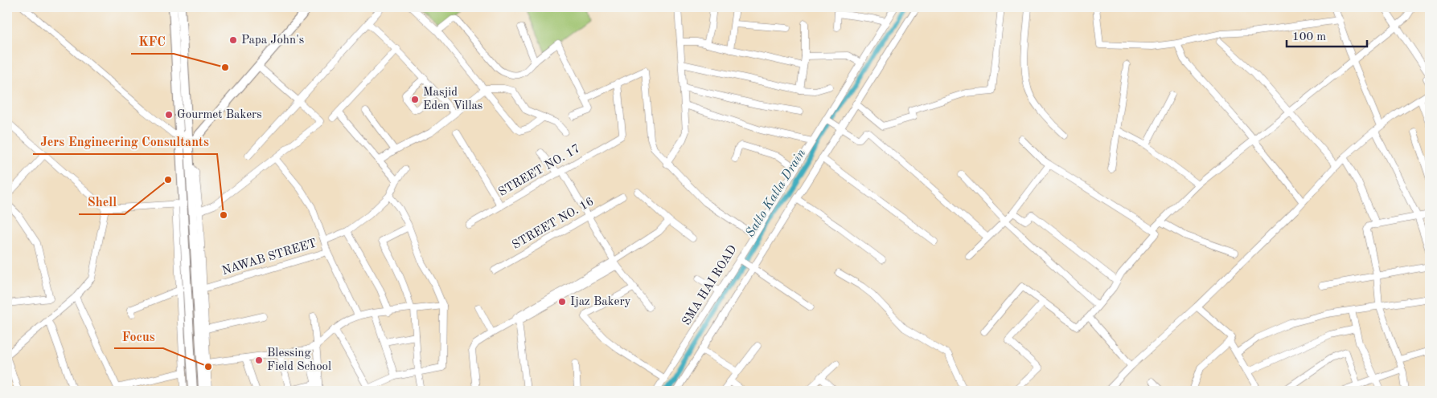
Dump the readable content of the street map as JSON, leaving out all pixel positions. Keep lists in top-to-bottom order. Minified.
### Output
{"streets":{"street":["STREET NO. 17","STREET NO. 16","NAWAB STREET","SMA HAI ROAD"]},"water":["Satto Katla Drain"],"places":["Papa John's","KFC","Masjid Eden Villas","Gourmet Bakers","Shell","Jers Engineering Consultants","Ijaz Bakery","Blessing Field School","Focus"],"scale_bar":"100 m"}
